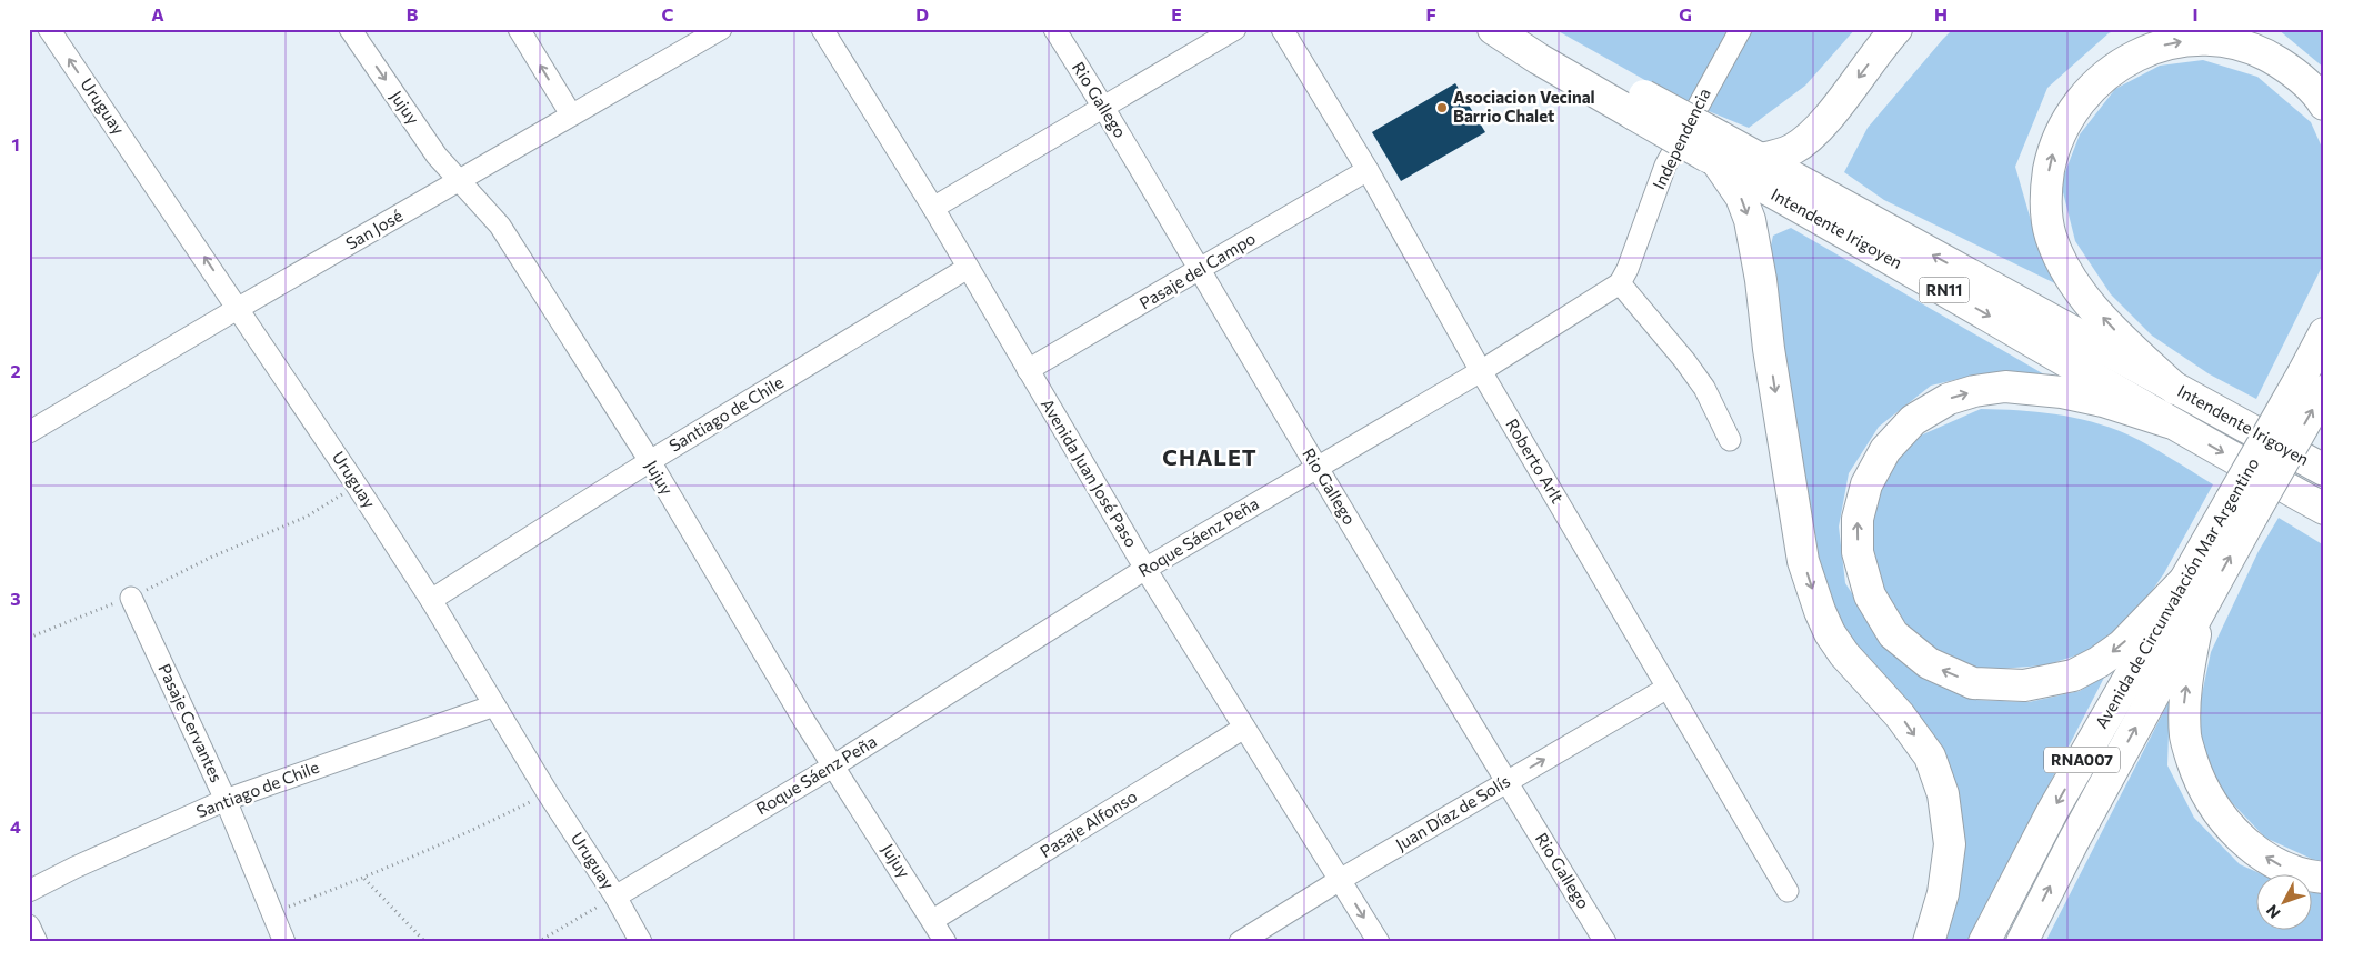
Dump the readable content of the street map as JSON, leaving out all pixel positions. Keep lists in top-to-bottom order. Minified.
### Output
{"streets":{"main road":["Intendente Irigoyen","RN11","Avenida de Circunvalación Mar Argentino","RNA007"],"street":["Rio Gallego","Uruguay","Jujuy","Independencia","San José","Pasaje del Campo","Santiago de Chile","Roberto Arlt","Avenida Juan José Paso","Roque Sáenz Peña","Pasaje Cervantes","Juan Díaz de Solís","Pasaje Alfonso"]},"crossings":[["Rio Gallego","Pasaje del Campo"],["Rio Gallego","Roque Sáenz Peña"],["Rio Gallego","Juan Díaz de Solís"],["Uruguay","San José"],["Uruguay","Santiago de Chile"],["Uruguay","Roque Sáenz Peña"],["Jujuy","San José"],["Jujuy","Santiago de Chile"],["Jujuy","Roque Sáenz Peña"],["Jujuy","Pasaje Alfonso"],["Independencia","Roque Sáenz Peña"],["Pasaje del Campo","Roberto Arlt"],["Pasaje del Campo","Avenida Juan José Paso"],["Santiago de Chile","Avenida Juan José Paso"],["Santiago de Chile","Pasaje Cervantes"],["Roberto Arlt","Roque Sáenz Peña"],["Roberto Arlt","Juan Díaz de Solís"],["Avenida Juan José Paso","Roque Sáenz Peña"],["Avenida Juan José Paso","Juan Díaz de Solís"],["Avenida Juan José Paso","Pasaje Alfonso"]],"one_way":["Juan Díaz de Solís"],"districts":["CHALET"],"places":["Asociacion Vecinal Barrio Chalet"],"north":"bottom left","grid":{"columns":["A","B","C","D","E","F","G","H","I"],"rows":["1","2","3","4"]}}
